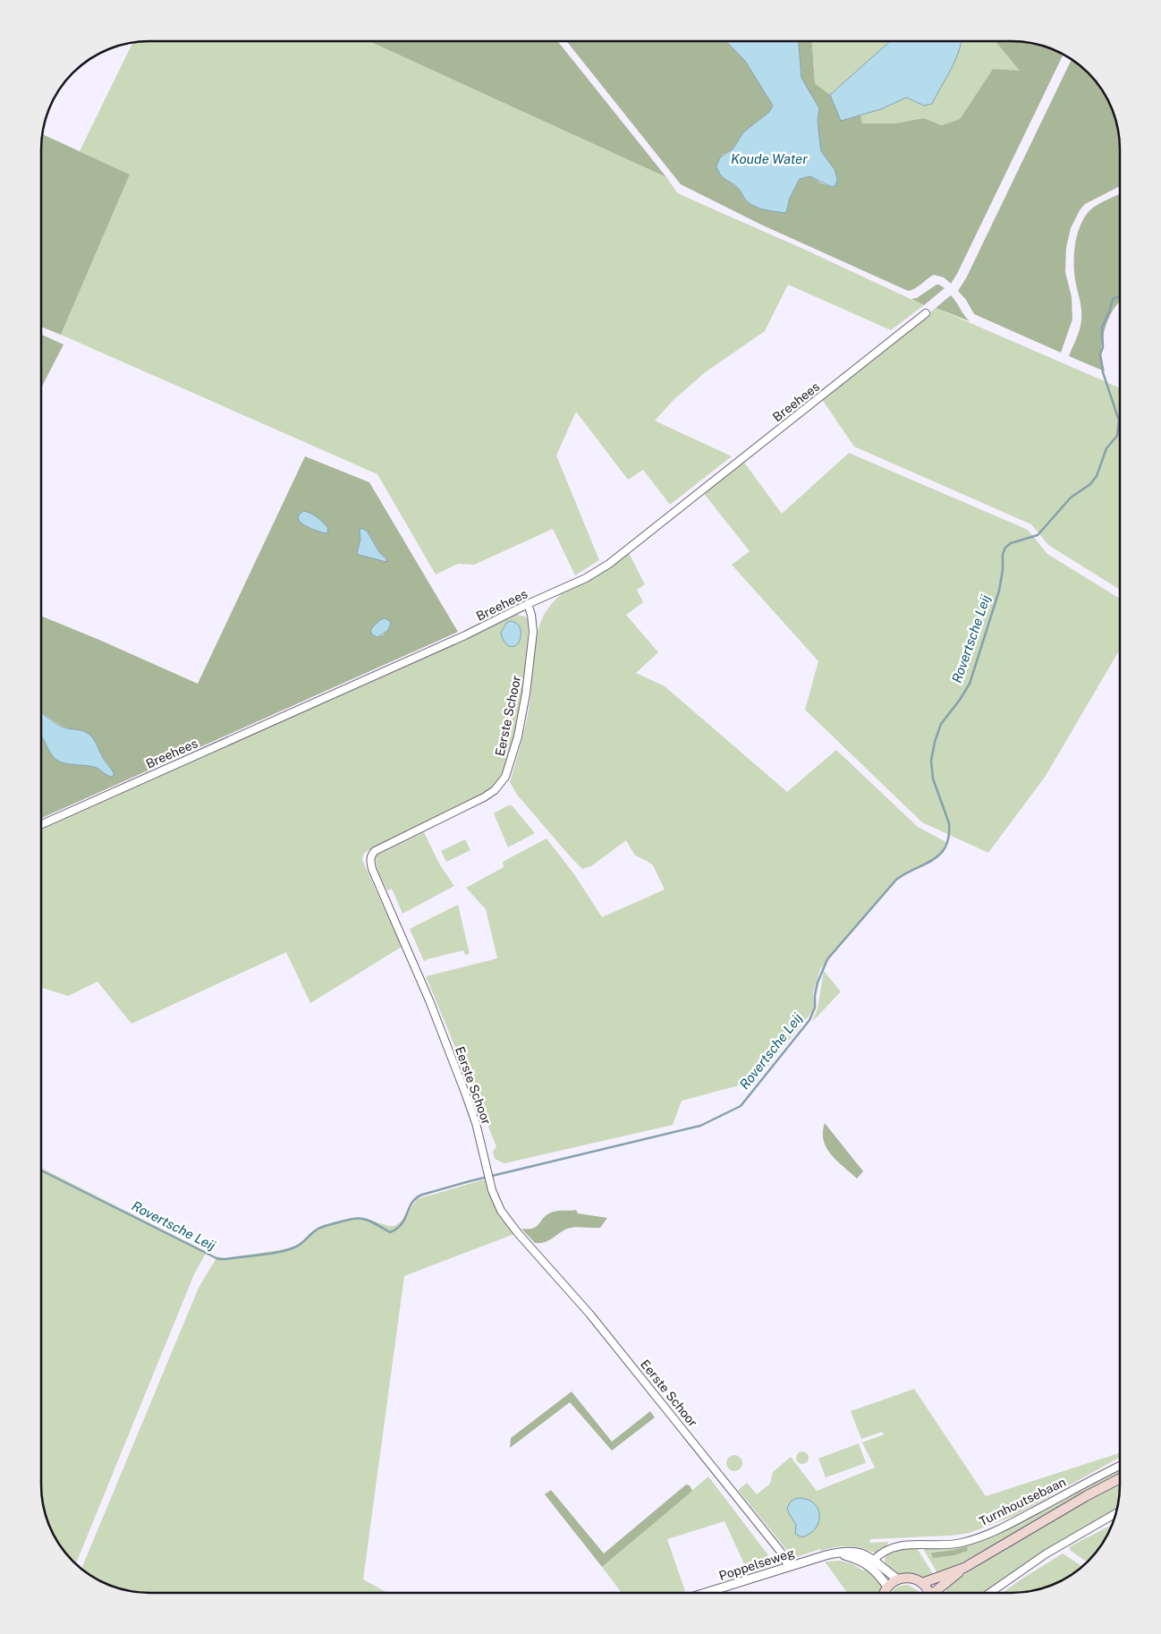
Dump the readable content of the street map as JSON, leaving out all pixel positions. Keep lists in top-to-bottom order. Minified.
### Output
{"streets":{"main road":["Turnhoutsebaan"],"street":["Breehees","Eerste Schoor","Poppelseweg"]},"crossings":[["Breehees","Eerste Schoor"],["Eerste Schoor","Poppelseweg"],["Turnhoutsebaan","Poppelseweg"]],"water":["Koude Water","Rovertsche Leij"]}
